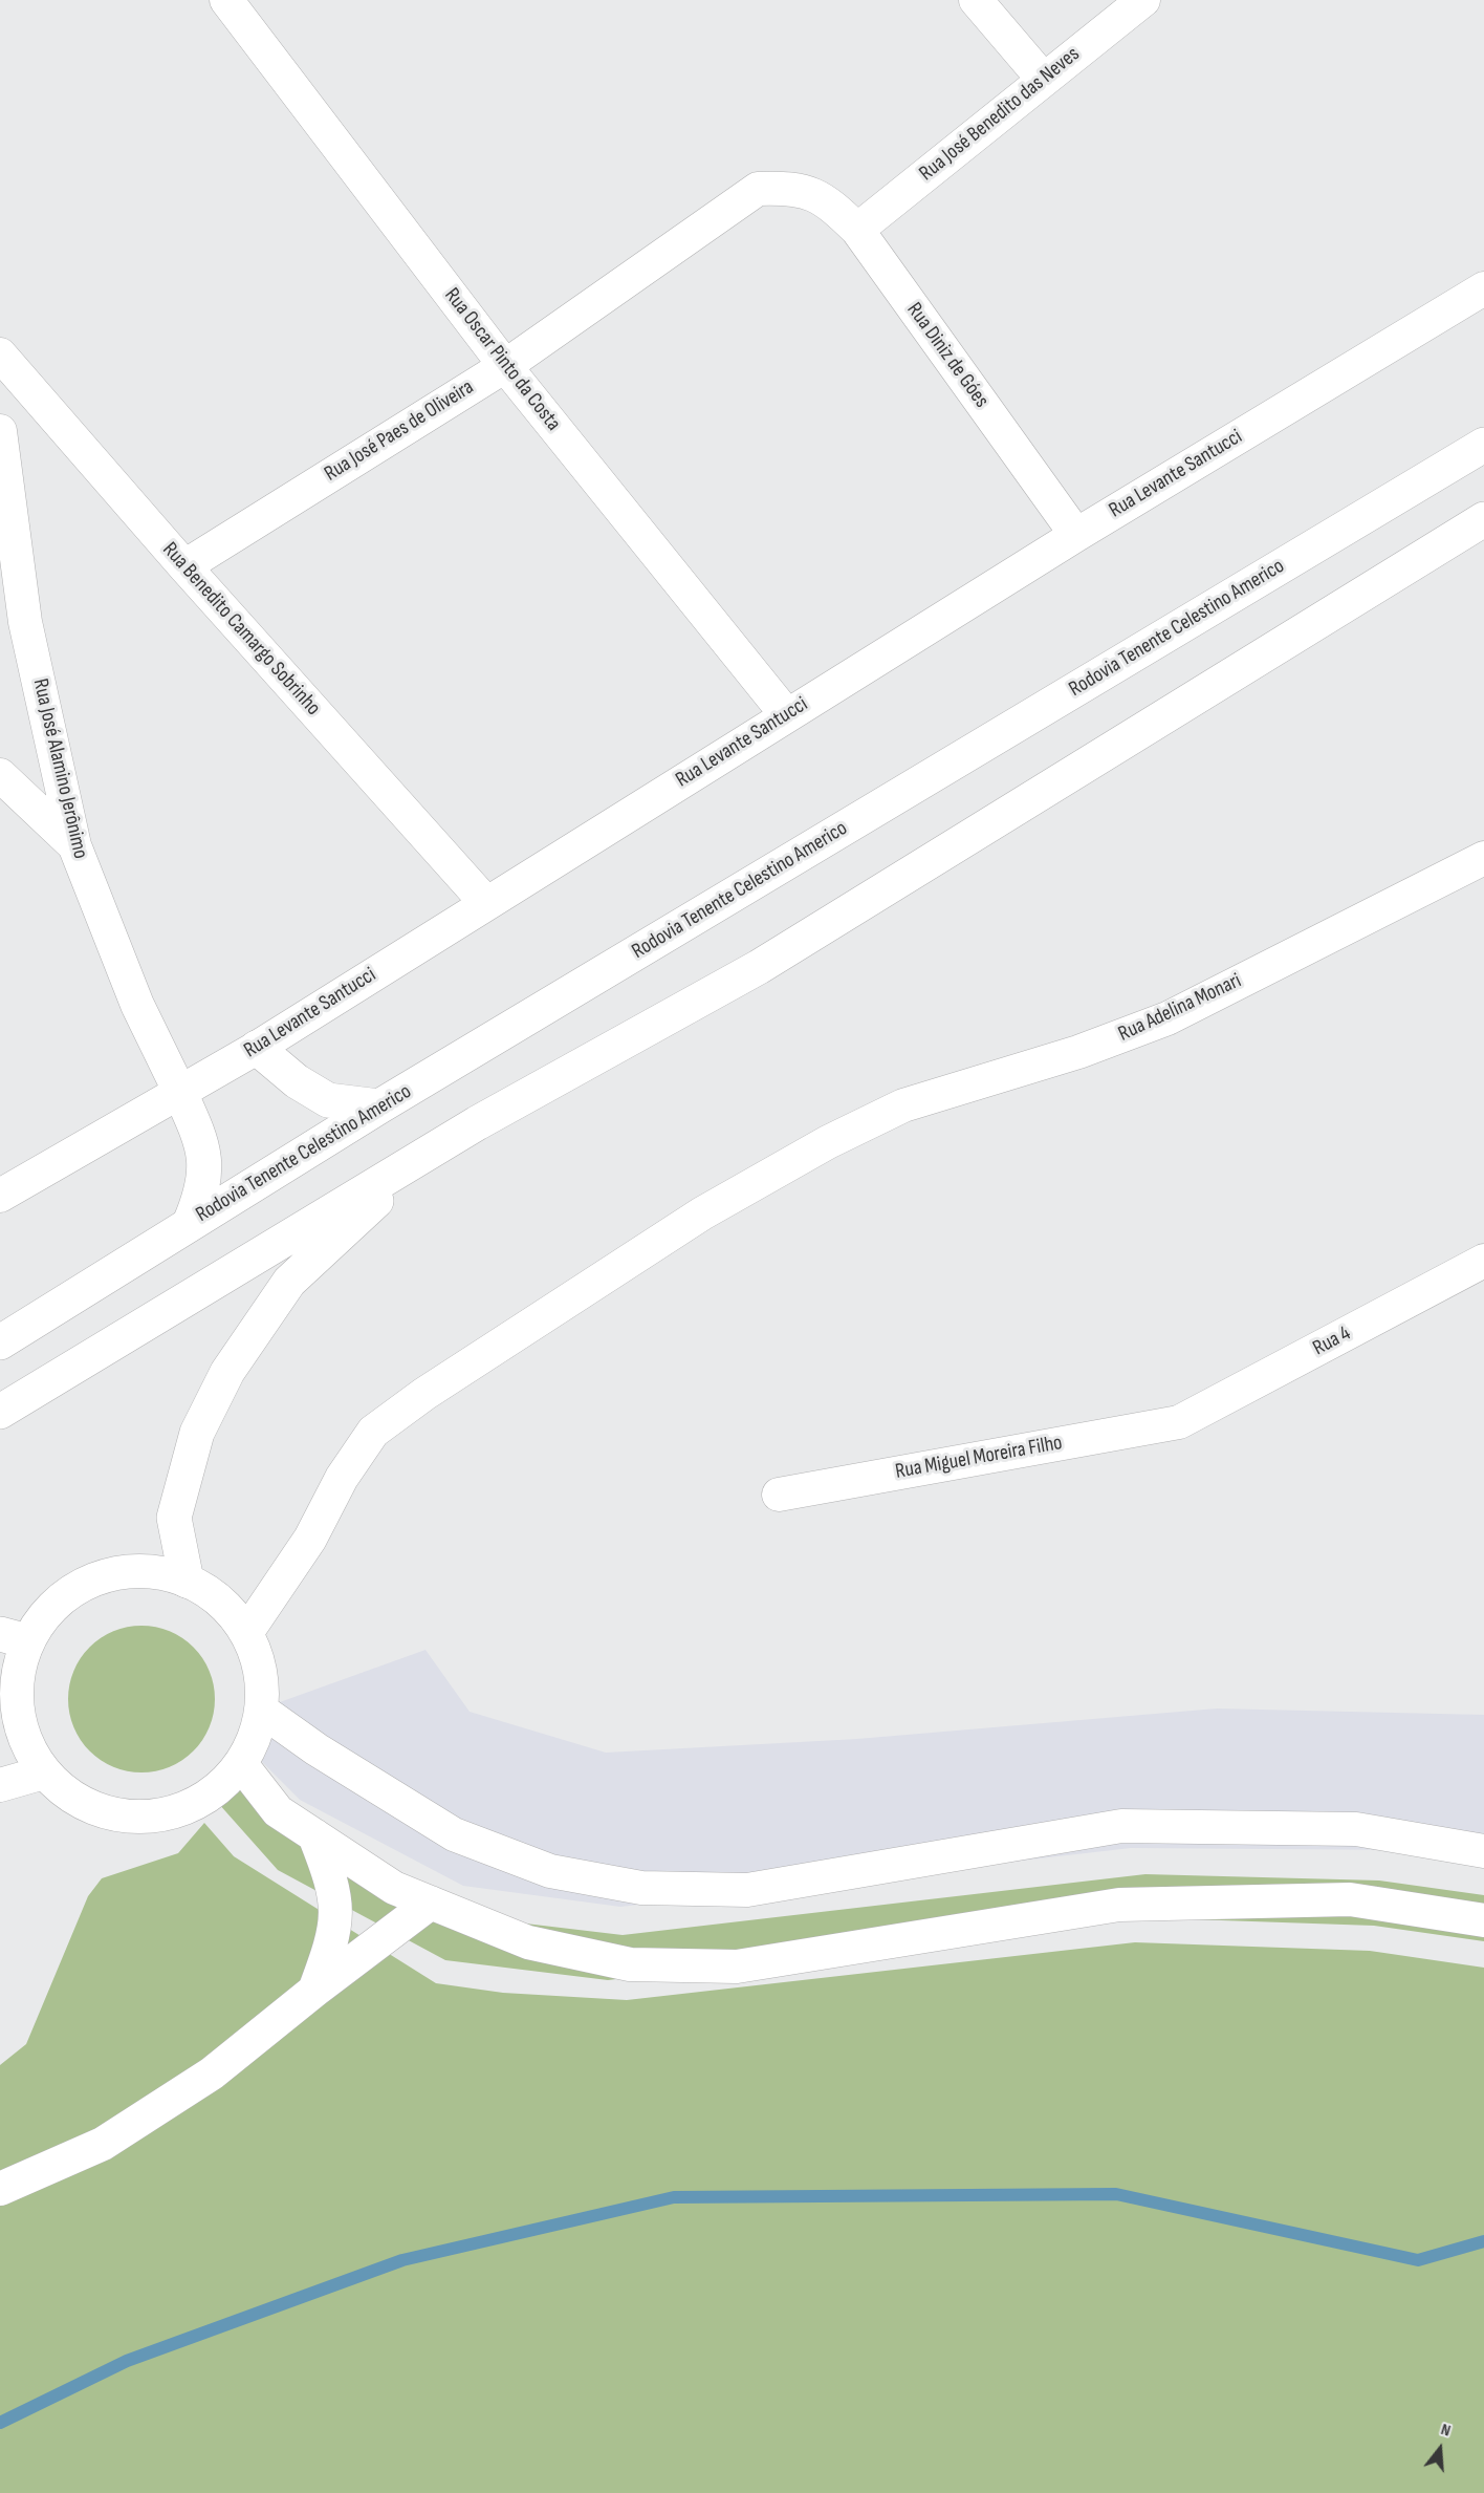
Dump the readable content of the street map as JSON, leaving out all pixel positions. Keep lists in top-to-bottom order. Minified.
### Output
{"streets":{"highway":["Rodovia Tenente Celestino Americo"],"street":["Rua José Benedito das Neves","Rua Diniz de Góes","Rua Oscar Pinto da Costa","Rua José Paes de Oliveira","Rua Levante Santucci","Rua Benedito Camargo Sobrinho","Rua José Alamino Jerônimo","Rua Adelina Monari","Rua 4","Rua Miguel Moreira Filho"]},"crossings":[["Rua José Benedito das Neves","Rua Diniz de Góes"],["Rua Diniz de Góes","Rua José Paes de Oliveira"],["Rua Diniz de Góes","Rua Levante Santucci"],["Rua Oscar Pinto da Costa","Rua José Paes de Oliveira"],["Rua Oscar Pinto da Costa","Rua Levante Santucci"],["Rua José Paes de Oliveira","Rua Benedito Camargo Sobrinho"],["Rua Levante Santucci","Rua Benedito Camargo Sobrinho"],["Rua Levante Santucci","Rua José Alamino Jerônimo"],["Rua 4","Rua Miguel Moreira Filho"]],"north":"top"}
